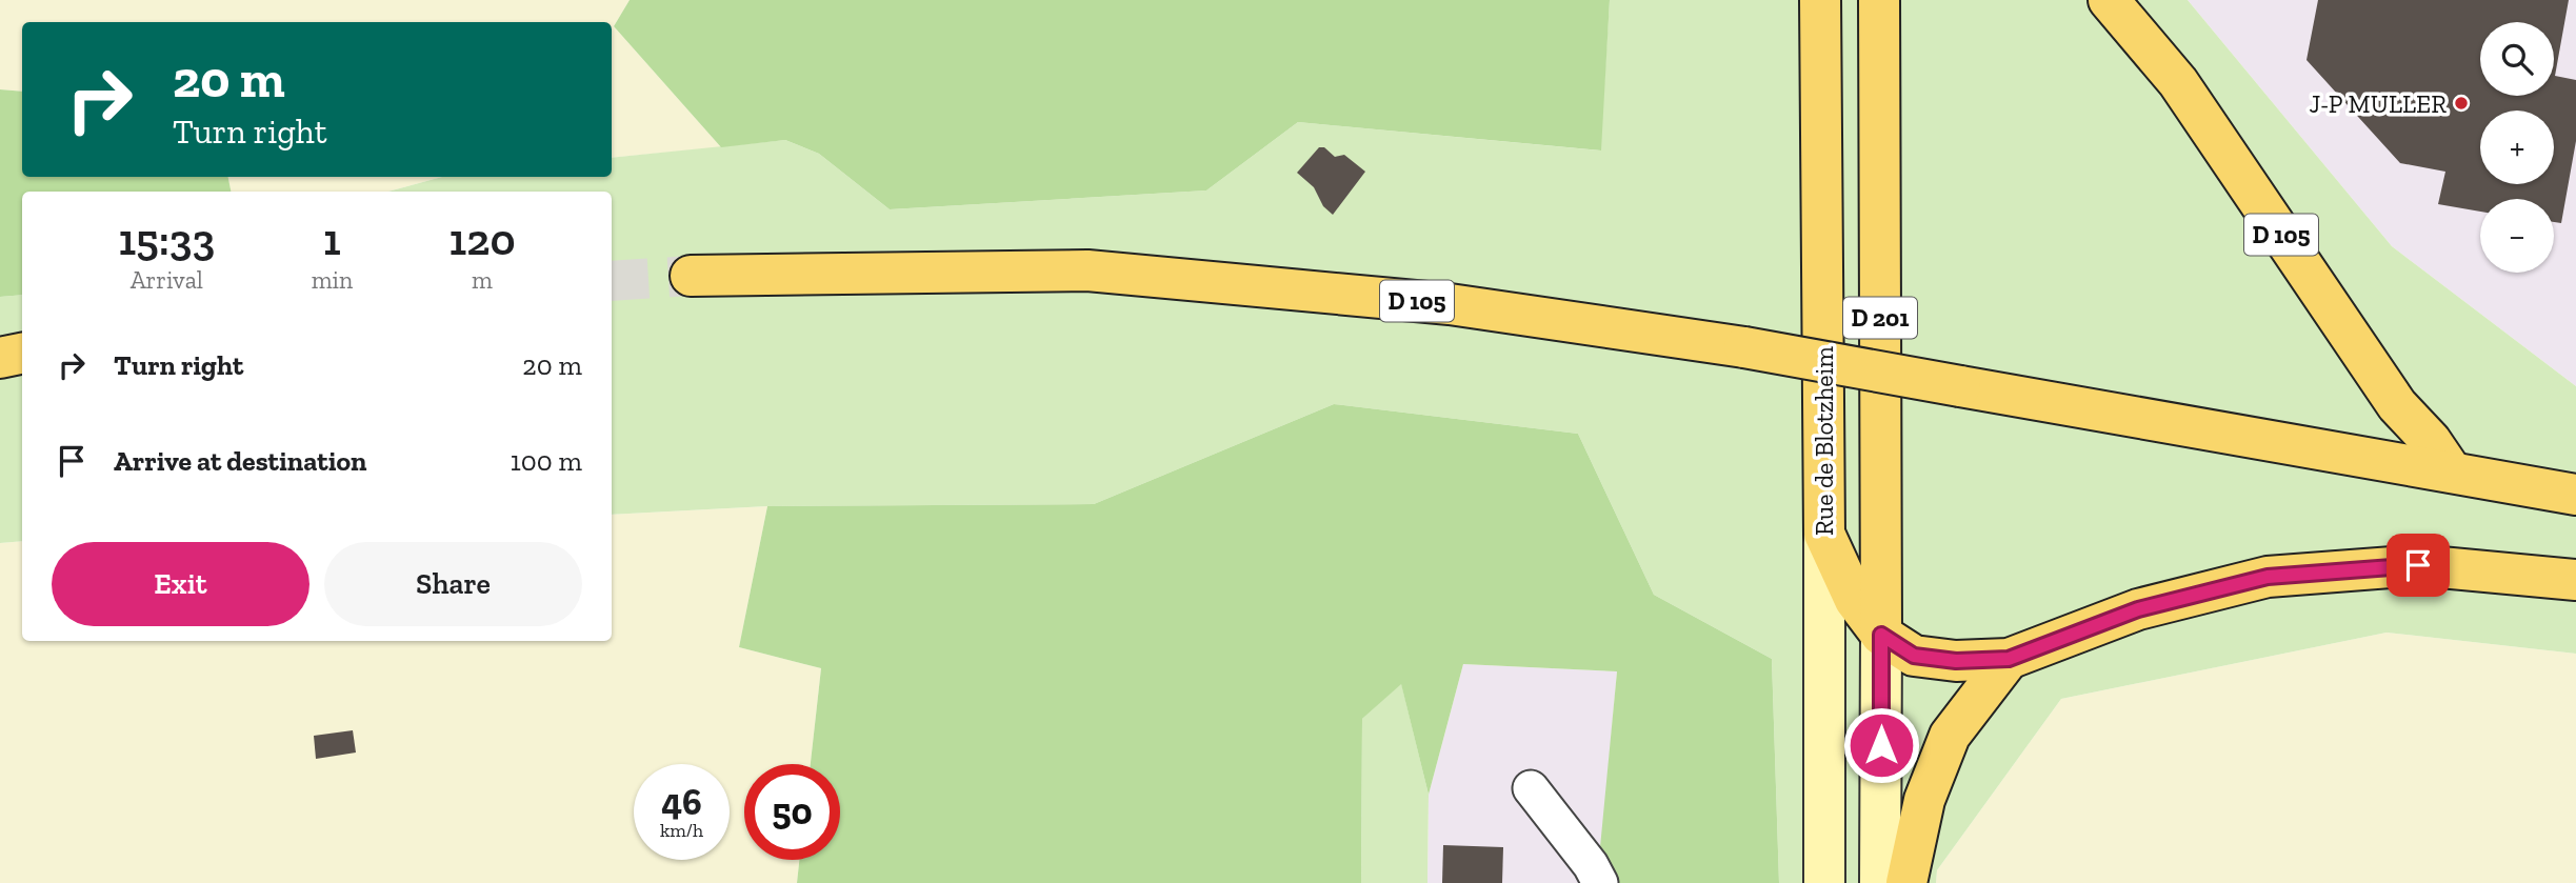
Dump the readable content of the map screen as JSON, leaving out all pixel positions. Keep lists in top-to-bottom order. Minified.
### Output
{"streets":{"main road":["D 105","D 201","Rue de Blotzheim"]},"crossings":[["D 201","Rue de Blotzheim"]],"places":["J-P MULLER"],"page":{"map_buttons":["+","−"],"turn":["20 m","Turn right"],"eta":["15:33","Arrival","1","min","120","m"],"list":[{"name":"Turn right","value":"20 m"},{"name":"Arrive at destination","value":"100 m"}],"buttons":["Exit","Share"],"speed":"46 km/h","limit":"50"}}
